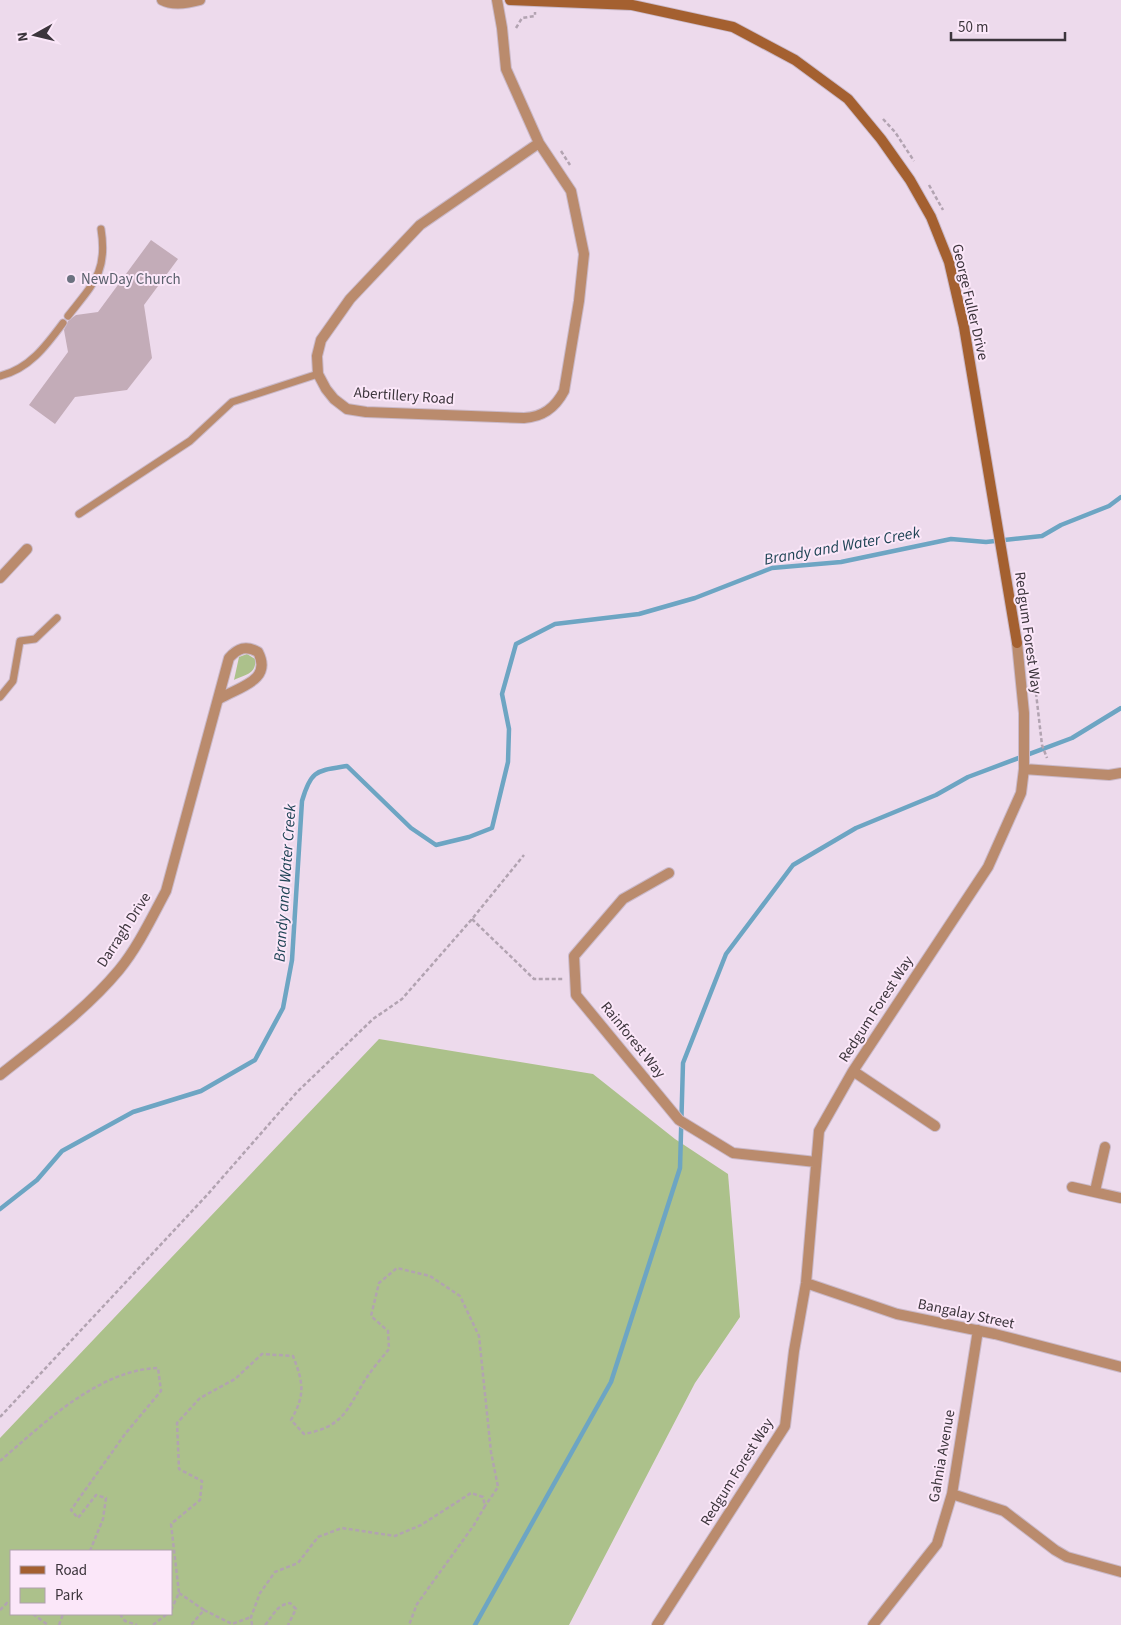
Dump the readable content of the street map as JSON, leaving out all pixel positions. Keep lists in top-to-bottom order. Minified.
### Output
{"streets":{"street":["George Fuller Drive","Abertillery Road","Redgum Forest Way","Darragh Drive","Rainforest Way","Bangalay Street","Gahnia Avenue"]},"crossings":[["George Fuller Drive","Redgum Forest Way"],["Redgum Forest Way","Rainforest Way"],["Redgum Forest Way","Bangalay Street"],["Bangalay Street","Gahnia Avenue"]],"water":["Brandy and Water Creek"],"places":["NewDay Church"],"legend":["Road","Park"],"scale_bar":"50 m","north":"left"}
